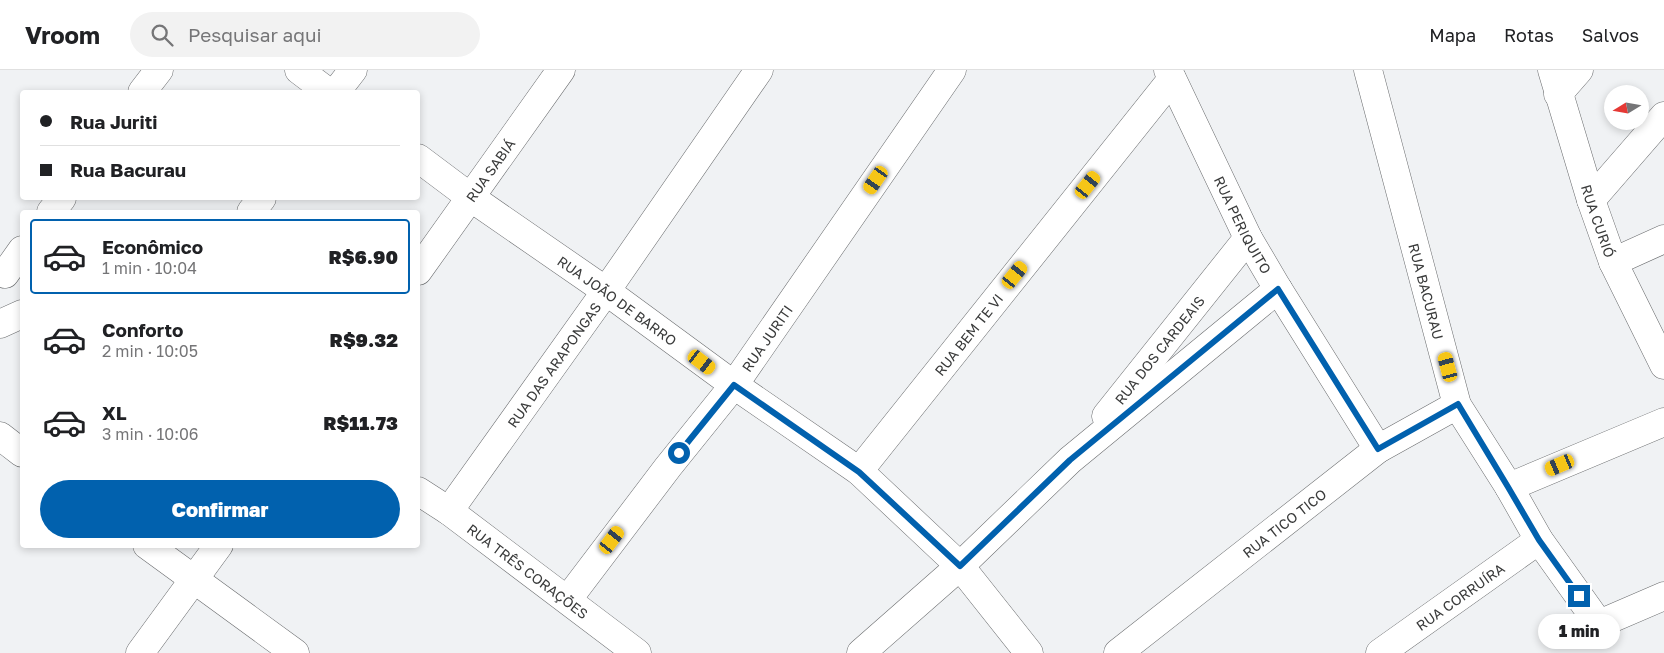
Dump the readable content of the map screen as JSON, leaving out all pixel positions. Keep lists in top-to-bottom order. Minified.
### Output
{"streets":{"street":["RUA SABIÁ","RUA CURIÓ","RUA PERIQUITO","RUA BACURAU","RUA JOÃO DE BARRO","RUA BEM TE VI","RUA JURITI","RUA DOS CARDEAIS","RUA DAS ARAPONGAS","RUA TICO TICO","RUA TRÊS CORAÇÕES","RUA CORRUÍRA"]},"crossings":[["RUA SABIÁ","RUA JOÃO DE BARRO"],["RUA PERIQUITO","RUA BEM TE VI"],["RUA PERIQUITO","RUA DOS CARDEAIS"],["RUA PERIQUITO","RUA TICO TICO"],["RUA BACURAU","RUA TICO TICO"],["RUA BACURAU","RUA CORRUÍRA"],["RUA JOÃO DE BARRO","RUA BEM TE VI"],["RUA JOÃO DE BARRO","RUA JURITI"],["RUA JOÃO DE BARRO","RUA DOS CARDEAIS"],["RUA JOÃO DE BARRO","RUA DAS ARAPONGAS"],["RUA JURITI","RUA TRÊS CORAÇÕES"],["RUA DAS ARAPONGAS","RUA TRÊS CORAÇÕES"]],"north":"left","page":{"header":"Vroom","search":"Pesquisar aqui","nav":["Mapa","Rotas","Salvos"],"banner":["Rua Juriti","Rua Bacurau"],"list":[{"name":"Econômico","note":"1 min · 10:04","value":"R$6.90"},{"name":"Conforto","note":"2 min · 10:05","value":"R$9.32"},{"name":"XL","note":"3 min · 10:06","value":"R$11.73"}],"buttons":"Confirmar","bubble":"1 min"}}
